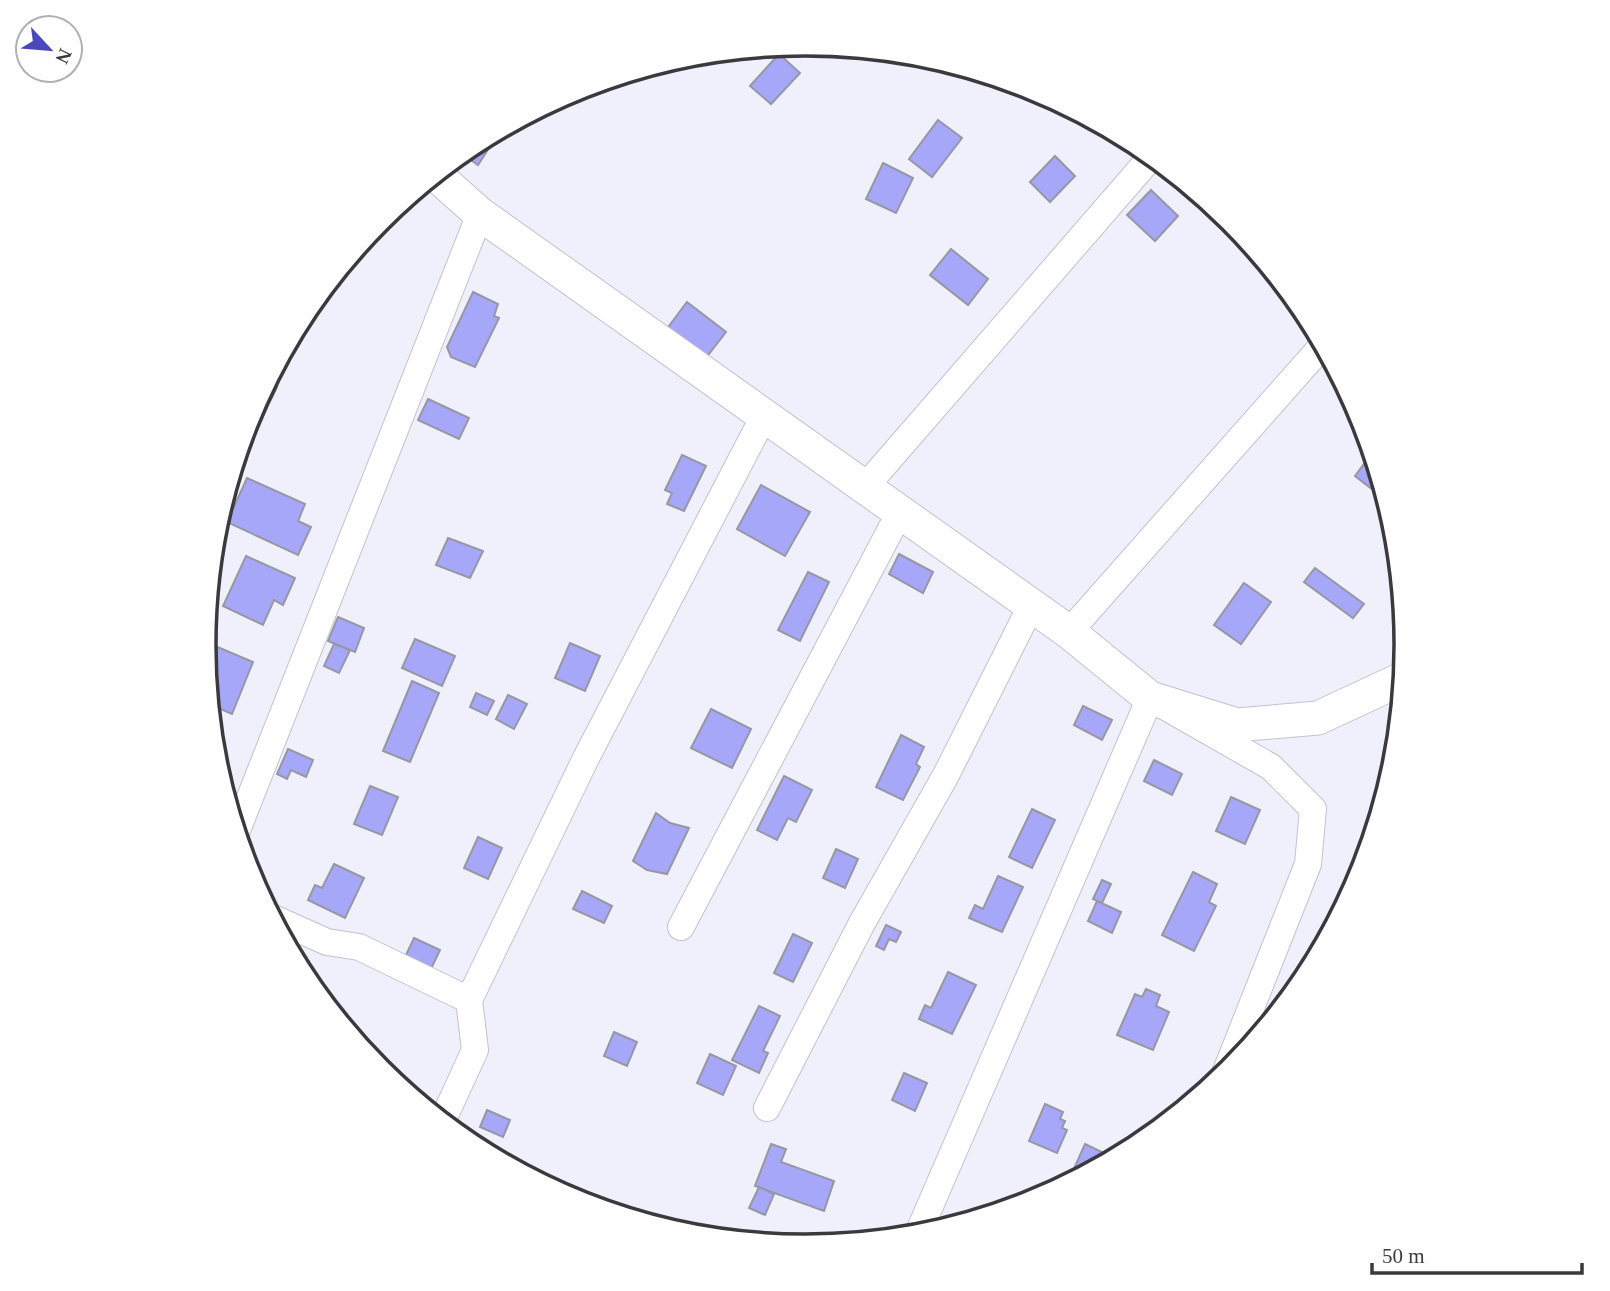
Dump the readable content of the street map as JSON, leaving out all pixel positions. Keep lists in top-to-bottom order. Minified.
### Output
{"scale_bar":"50 m","north":"bottom right"}
